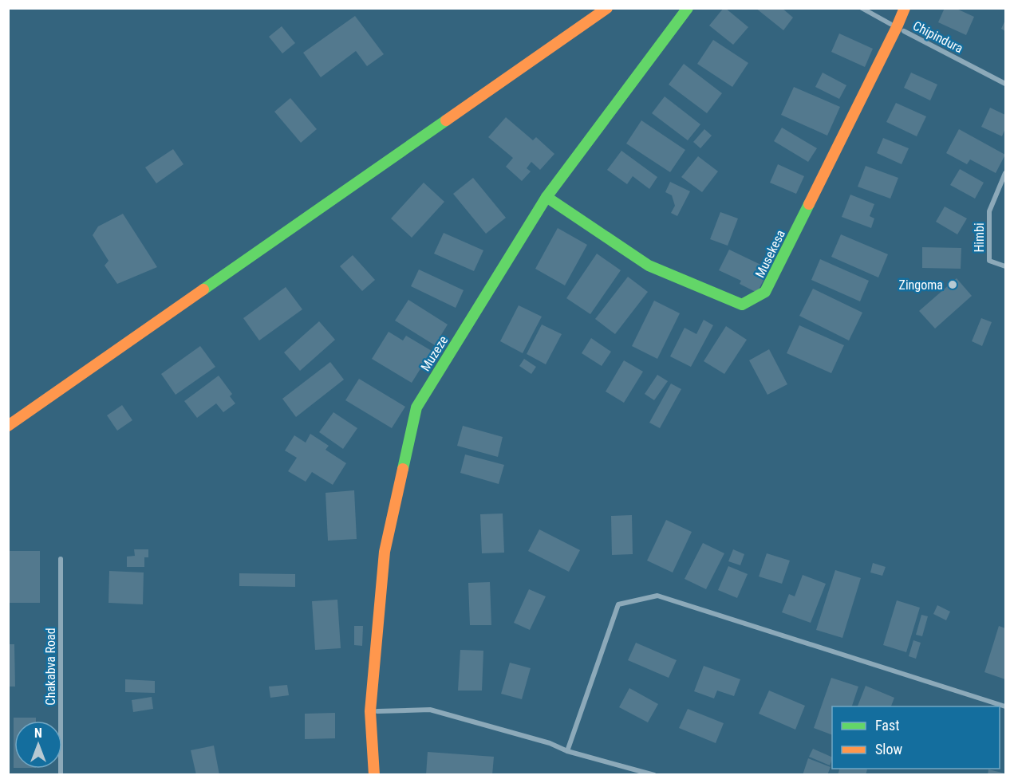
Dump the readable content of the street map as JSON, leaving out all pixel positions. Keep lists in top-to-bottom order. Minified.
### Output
{"streets":{"street":["Chipindura","Himbi","Musekesa","Muzeze","Chakabva Road"]},"crossings":[["Chipindura","Musekesa"],["Musekesa","Muzeze"]],"places":["Zingoma"],"legend":["Fast","Slow"],"north":"top"}
